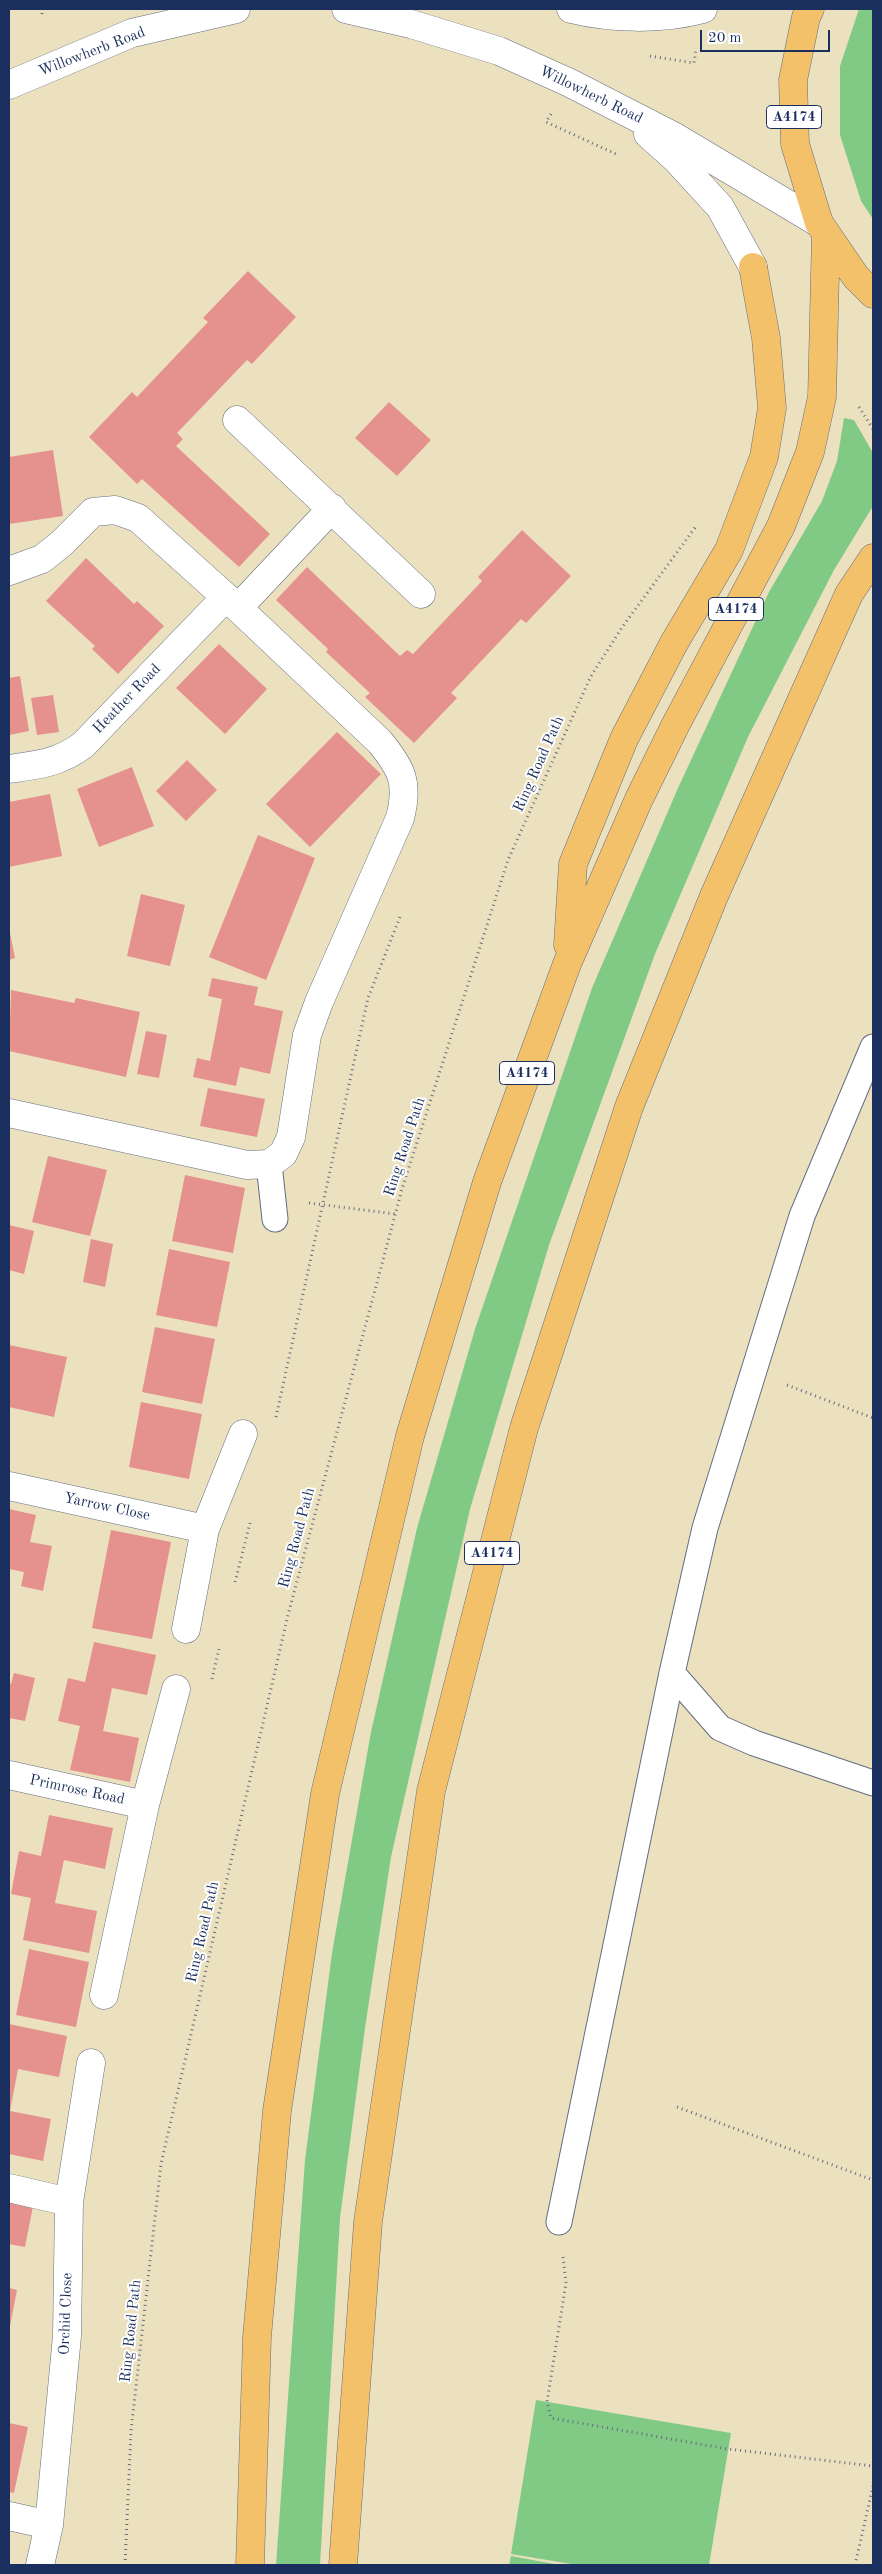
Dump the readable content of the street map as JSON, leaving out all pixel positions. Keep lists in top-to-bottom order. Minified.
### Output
{"streets":{"highway":["A4174"],"street":["Willowherb Road","Heather Road","Yarrow Close","Primrose Road","Orchid Close"],"path":["Ring Road Path"]},"crossings":[["Willowherb Road","A4174"]],"scale_bar":"20 m"}
